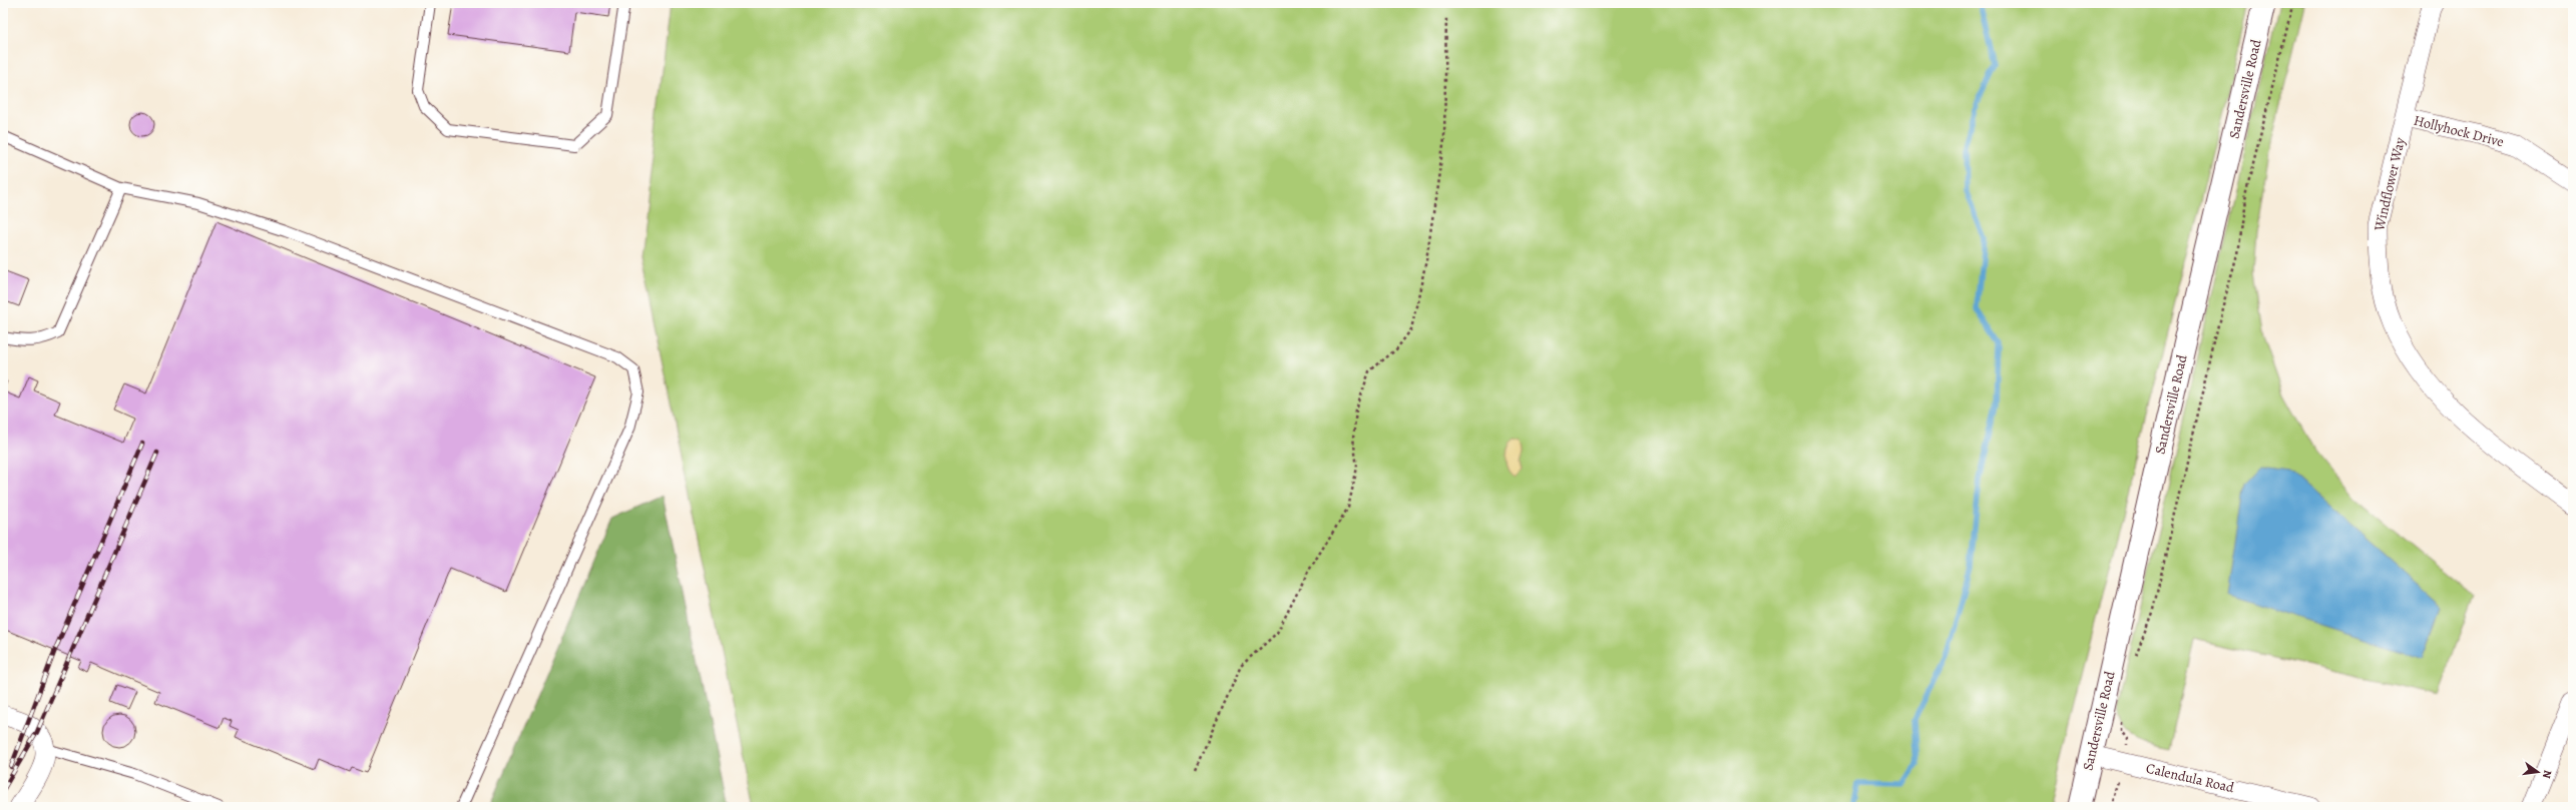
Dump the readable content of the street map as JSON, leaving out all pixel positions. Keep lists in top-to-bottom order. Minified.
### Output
{"streets":{"street":["Sandersville Road","Hollyhock Drive","Windflower Way","Calendula Road"]},"crossings":[["Sandersville Road","Calendula Road"],["Hollyhock Drive","Windflower Way"]],"north":"right"}
